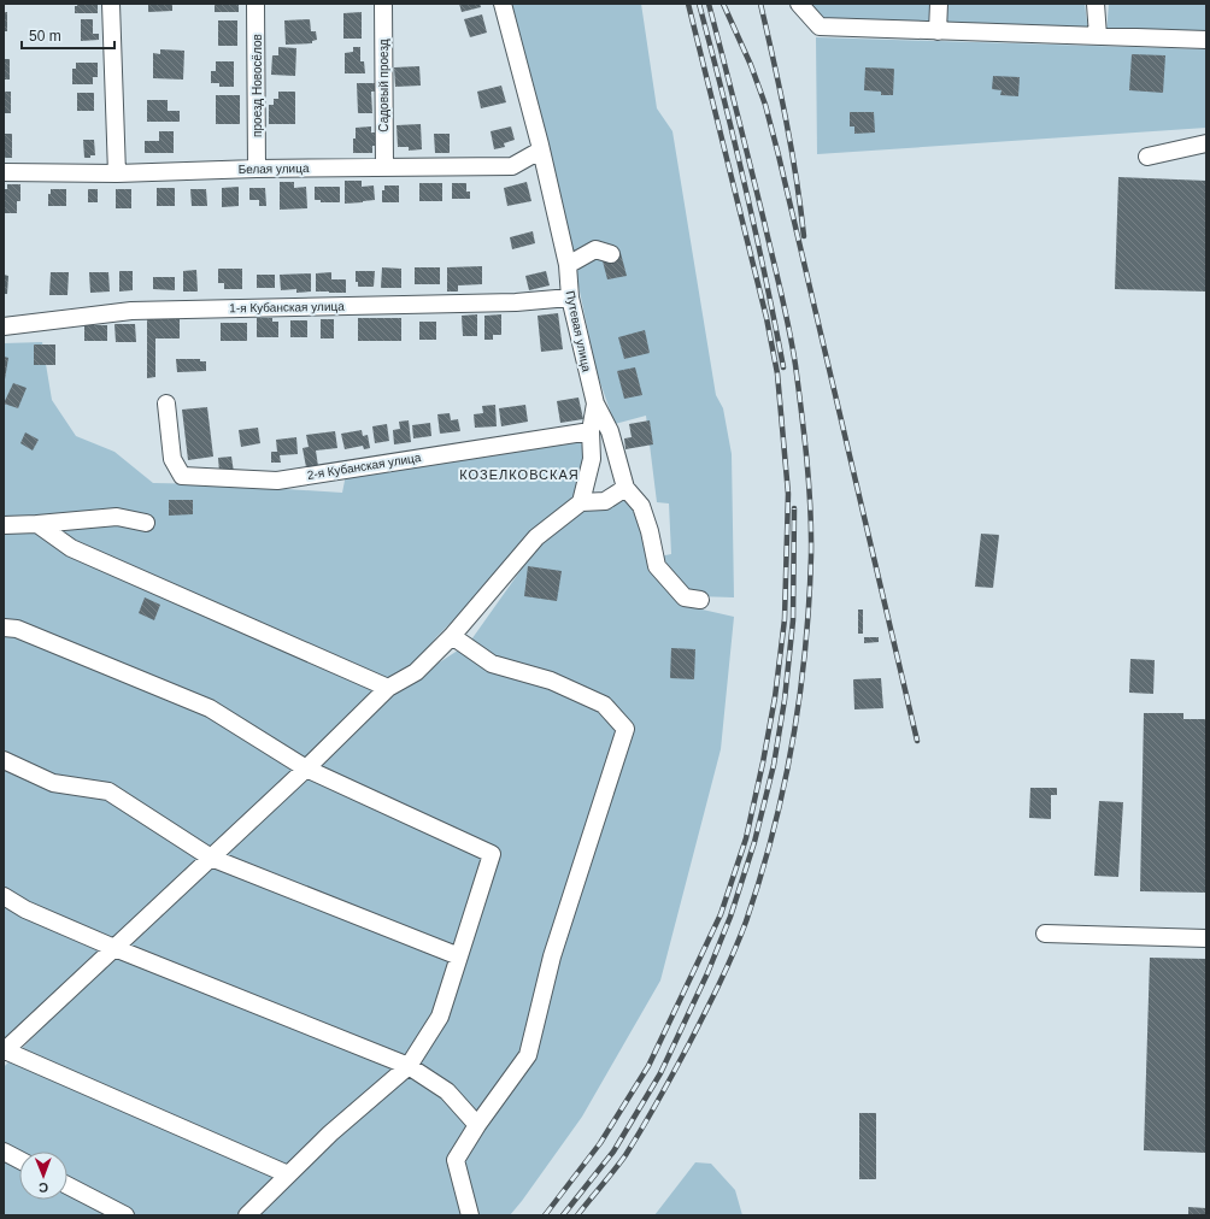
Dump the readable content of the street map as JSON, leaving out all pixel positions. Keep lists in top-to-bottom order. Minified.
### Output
{"streets":{"street":["проезд Новосёлов","Садовый проезд","Белая улица","1-я Кубанская улица","Путевая улица","2-я Кубанская улица"]},"crossings":[["проезд Новосёлов","Белая улица"],["Садовый проезд","Белая улица"],["Белая улица","Путевая улица"],["1-я Кубанская улица","Путевая улица"]],"districts":["КОЗЕЛКОВСКАЯ"],"scale_bar":"50 m","north":"bottom"}
